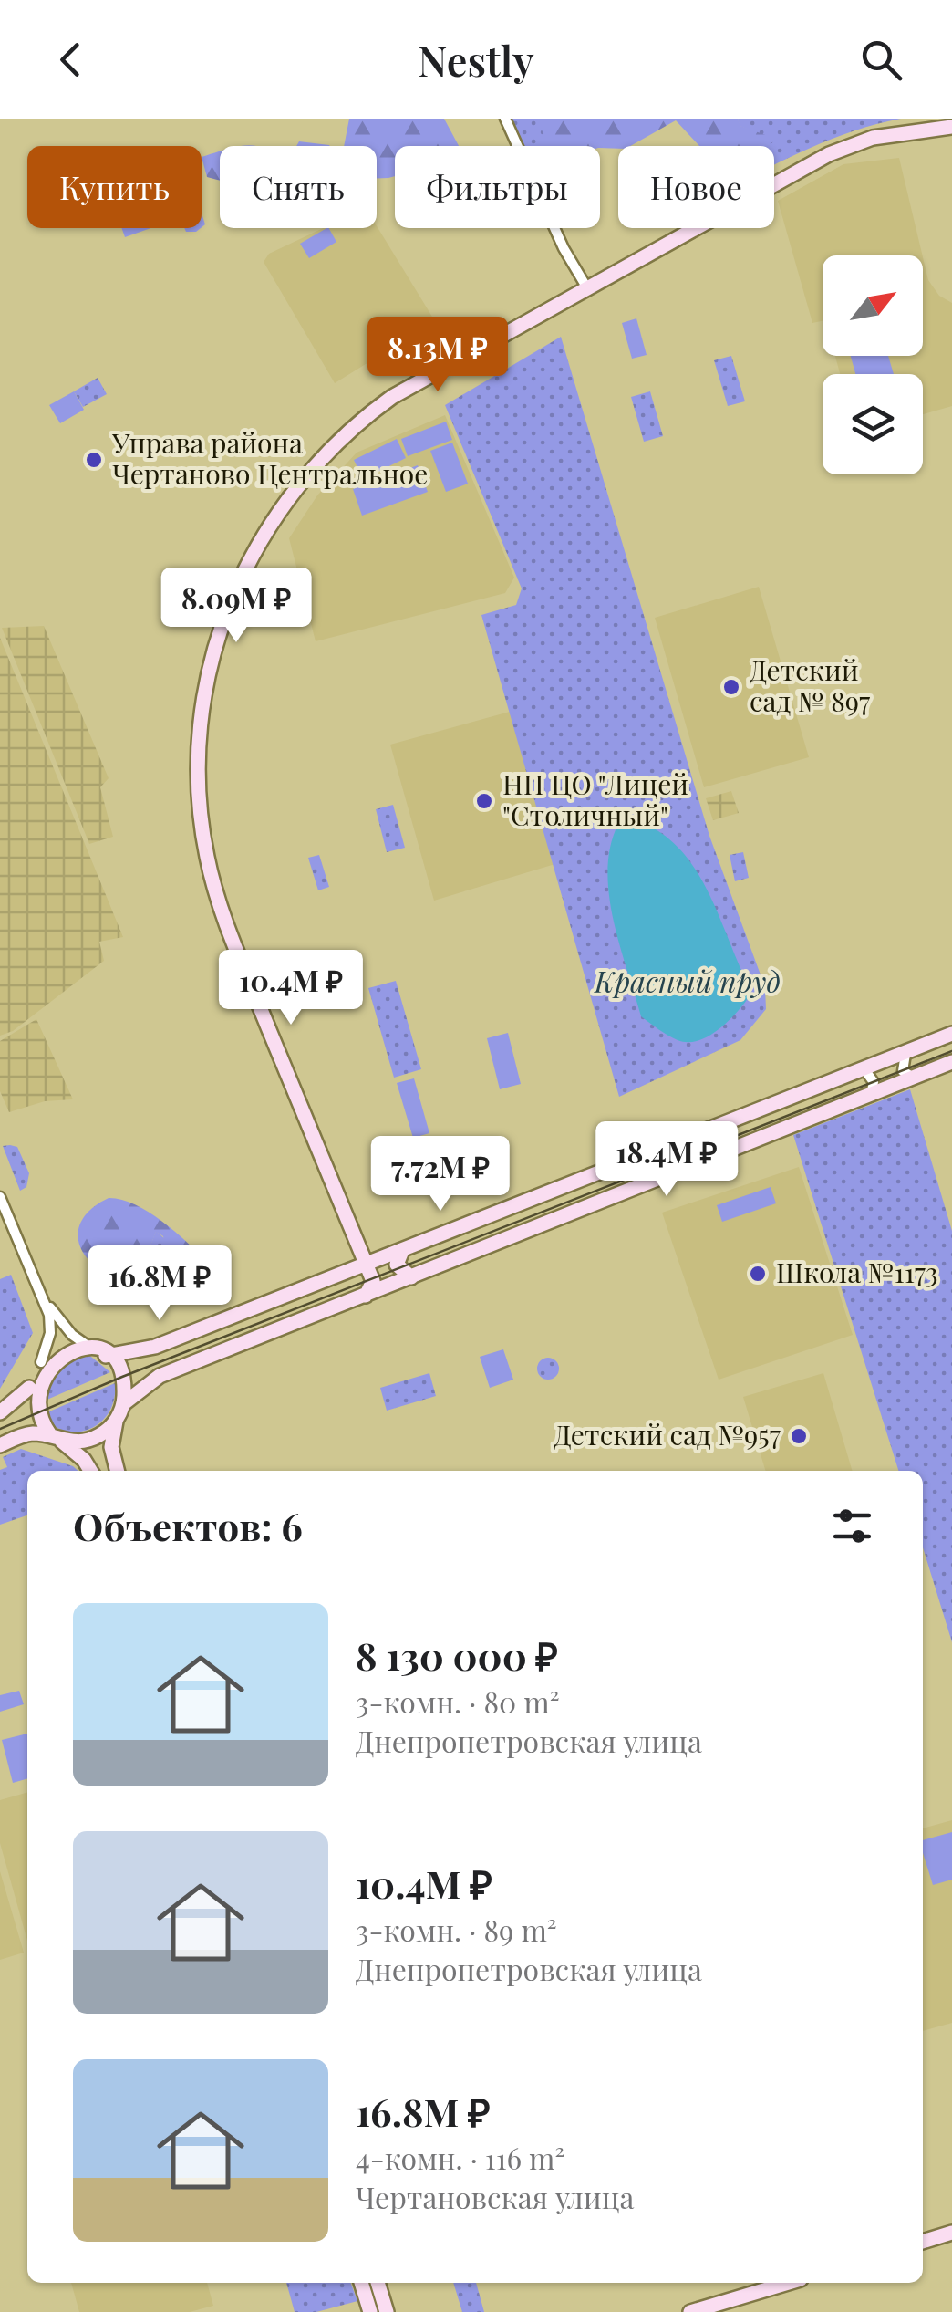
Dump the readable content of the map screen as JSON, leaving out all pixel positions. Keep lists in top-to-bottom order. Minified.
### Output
{"water":["Красный пруд"],"places":["Управа района Чертаново Центральное","Детский сад № 897","НП ЦО \"Лицей \"Столичный\"","Школа №1173","Детский сад №957"],"north":"top right","page":{"header":"Nestly","chip":["Купить","Снять","Фильтры","Новое"],"price":["8.13M ₽","8.09M ₽","10.4M ₽","18.4M ₽","7.72M ₽","16.8M ₽"],"heading":"Объектов: 6","list":[{"name":"8 130 000 ₽","note":"3-комн. · 80 m² · Днепропетровская улица"},{"name":"10.4M ₽","note":"3-комн. · 89 m² · Днепропетровская улица"},{"name":"16.8M ₽","note":"4-комн. · 116 m² · Чертановская улица"}]}}
